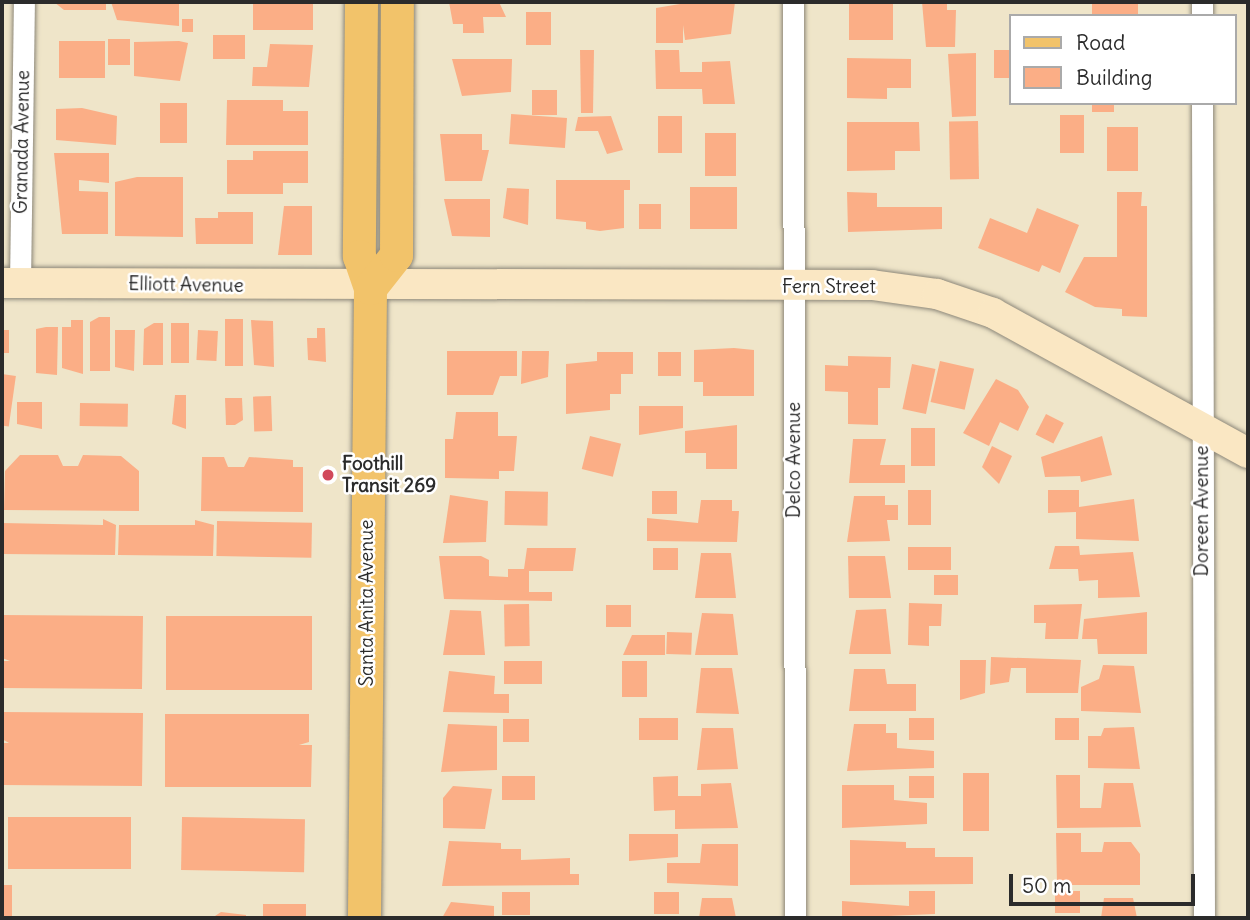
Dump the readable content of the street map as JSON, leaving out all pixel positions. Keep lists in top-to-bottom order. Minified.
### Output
{"streets":{"main road":["Santa Anita Avenue"],"street":["Granada Avenue","Elliott Avenue","Fern Street","Delco Avenue","Doreen Avenue"]},"crossings":[["Granada Avenue","Elliott Avenue"],["Elliott Avenue","Fern Street"],["Elliott Avenue","Santa Anita Avenue"],["Fern Street","Delco Avenue"],["Fern Street","Doreen Avenue"],["Fern Street","Santa Anita Avenue"]],"places":["Foothill Transit 269"],"legend":["Road","Building"],"scale_bar":"50 m"}
